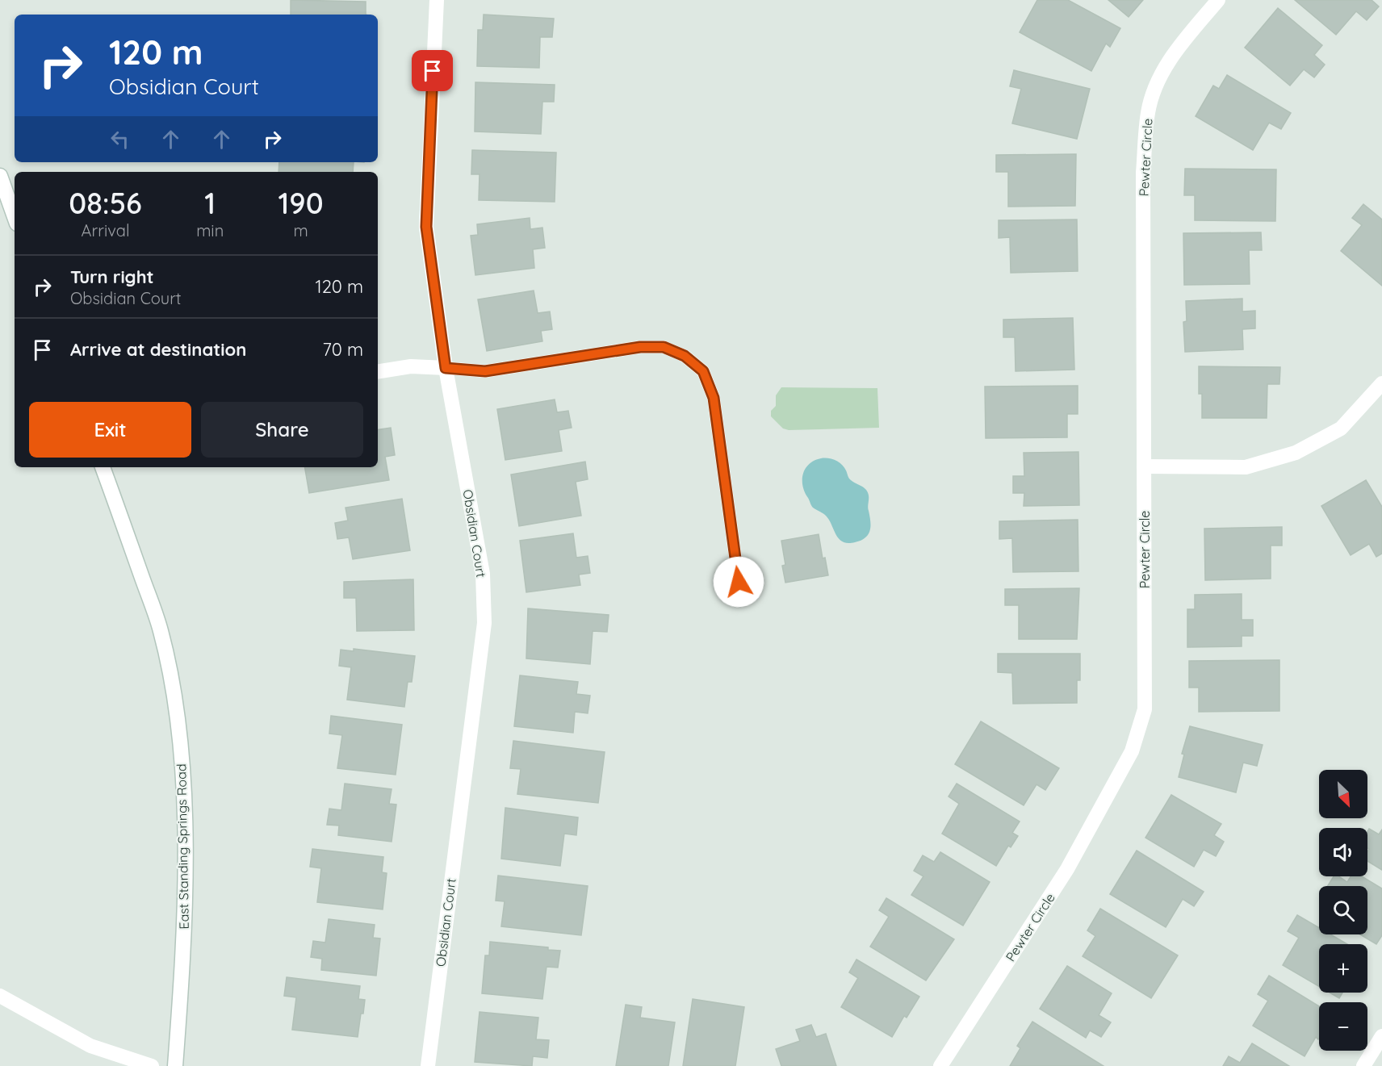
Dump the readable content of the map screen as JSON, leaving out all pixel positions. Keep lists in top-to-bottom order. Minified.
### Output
{"streets":{"street":["Pewter Circle","Obsidian Court","East Standing Springs Road"]},"north":"bottom right","page":{"turn":["120 m","Obsidian Court"],"eta":["08:56","Arrival","1","min","190","m"],"list":[{"name":"Turn right","note":"Obsidian Court","value":"120 m"},{"name":"Arrive at destination","value":"70 m"}],"buttons":["Exit","Share"],"map_buttons":["+","−"]}}
